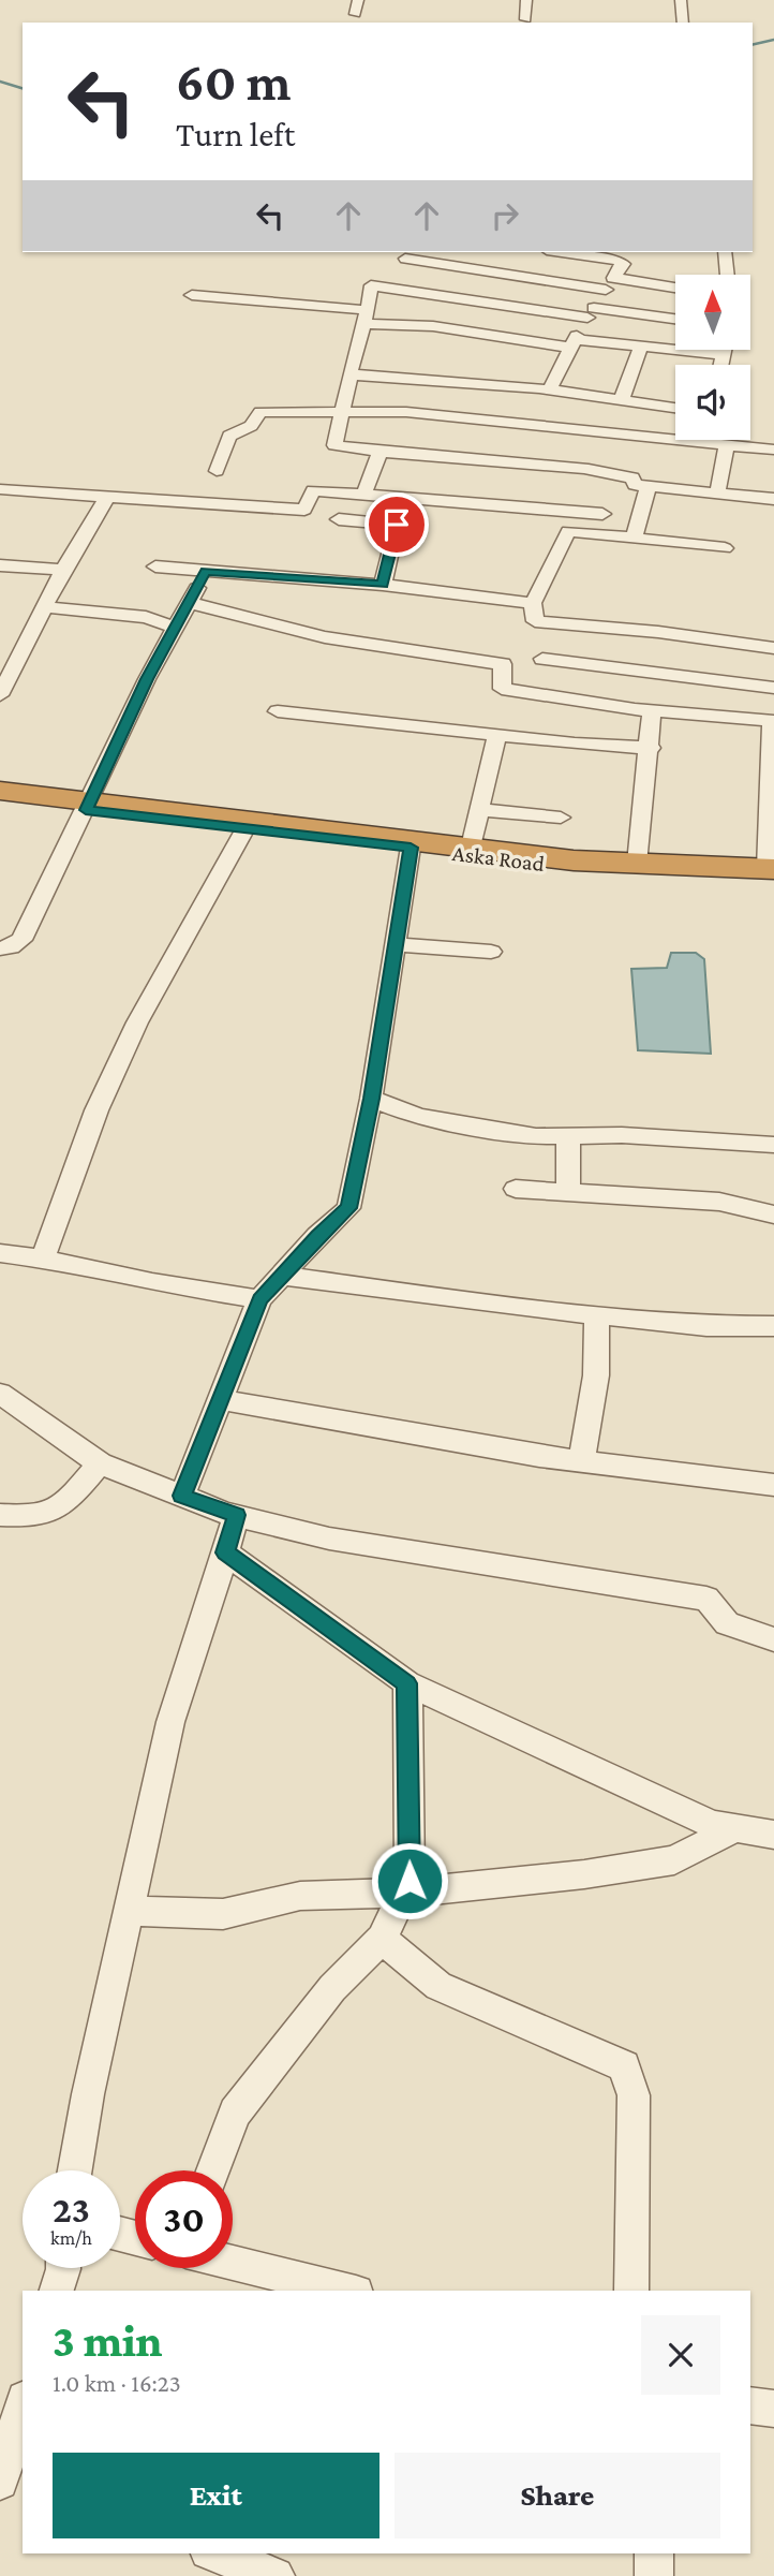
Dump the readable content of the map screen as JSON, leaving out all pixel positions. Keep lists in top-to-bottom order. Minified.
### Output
{"streets":{"highway":["Aska Road"]},"north":"top","page":{"turn":["60 m","Turn left"],"speed":"23 km/h","limit":"30","heading":["3 min","1.0 km · 16:23"],"buttons":["Exit","Share"]}}
